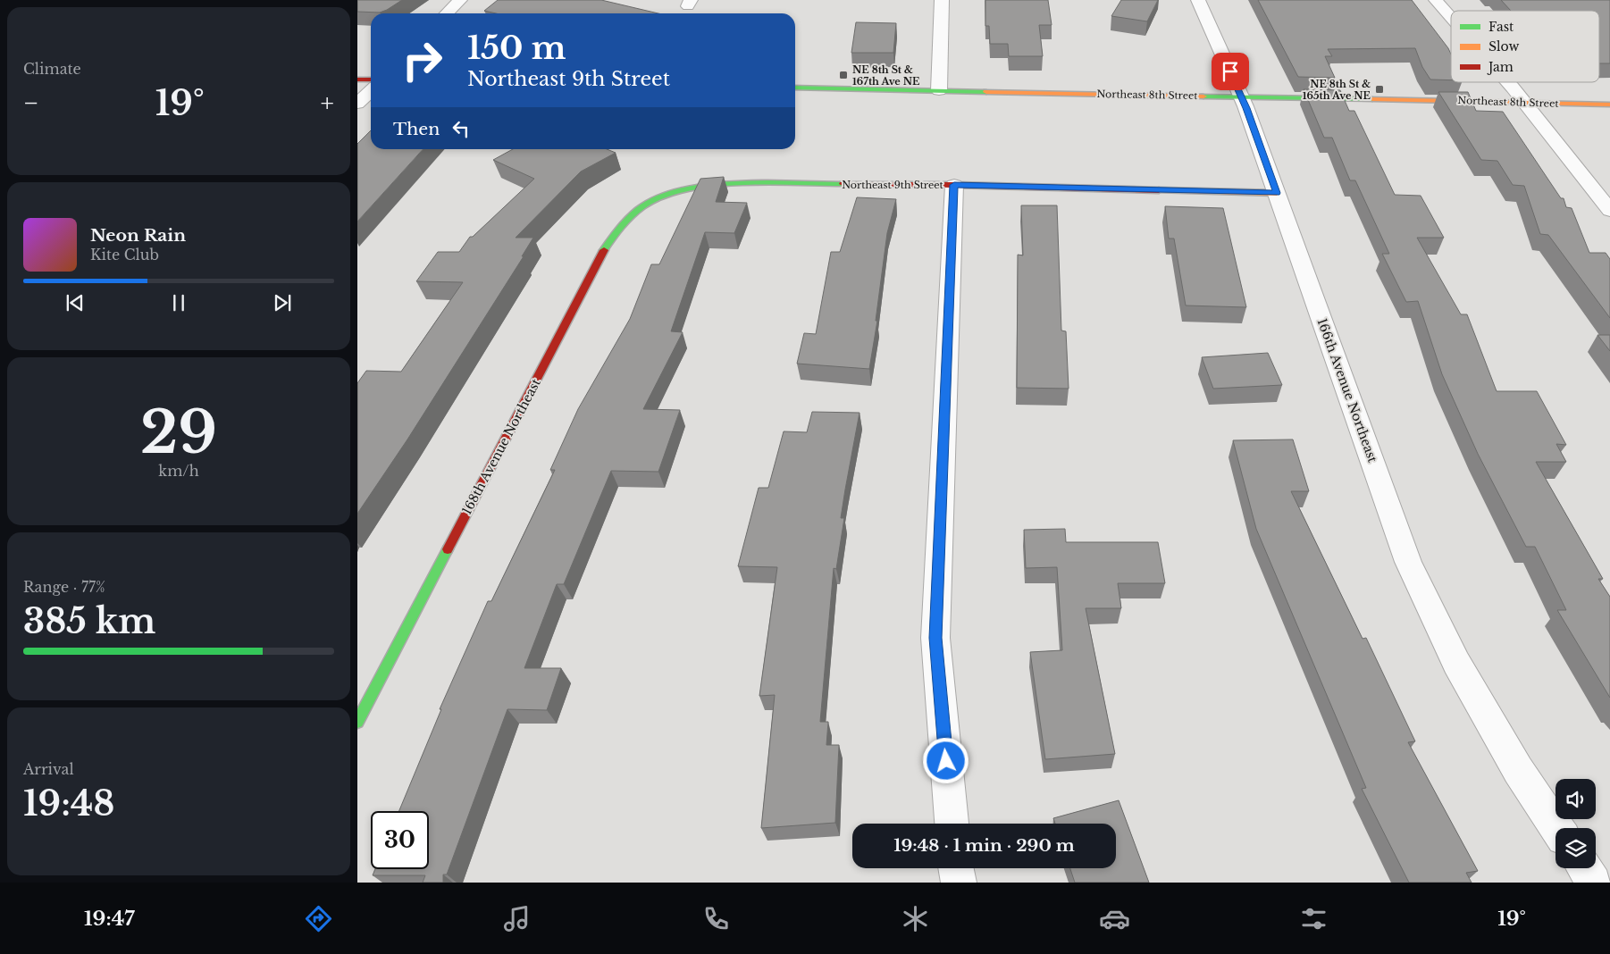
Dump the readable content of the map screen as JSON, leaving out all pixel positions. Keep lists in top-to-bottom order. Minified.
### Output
{"streets":{"street":["Northeast 8th Street","Northeast 9th Street","166th Avenue Northeast","168th Avenue Northeast"]},"crossings":[["Northeast 8th Street","166th Avenue Northeast"],["Northeast 9th Street","166th Avenue Northeast"],["Northeast 9th Street","168th Avenue Northeast"]],"places":{"transit":["NE 8th St & 167th Ave NE","NE 8th St & 165th Ave NE"]},"legend":["Fast","Slow","Jam"],"page":{"tile":["Climate",["29","km/h"],["Range · 77%","385 km"],["Arrival","19:48"]],"turn":["150 m","Northeast 9th Street"],"heat":["−","19°","+"],"then":"Then","song":["Neon Rain","Kite Club"],"limit":"30","trip":"19:48 · 1 min · 290 m","tabs":["19:47","19°"]}}
